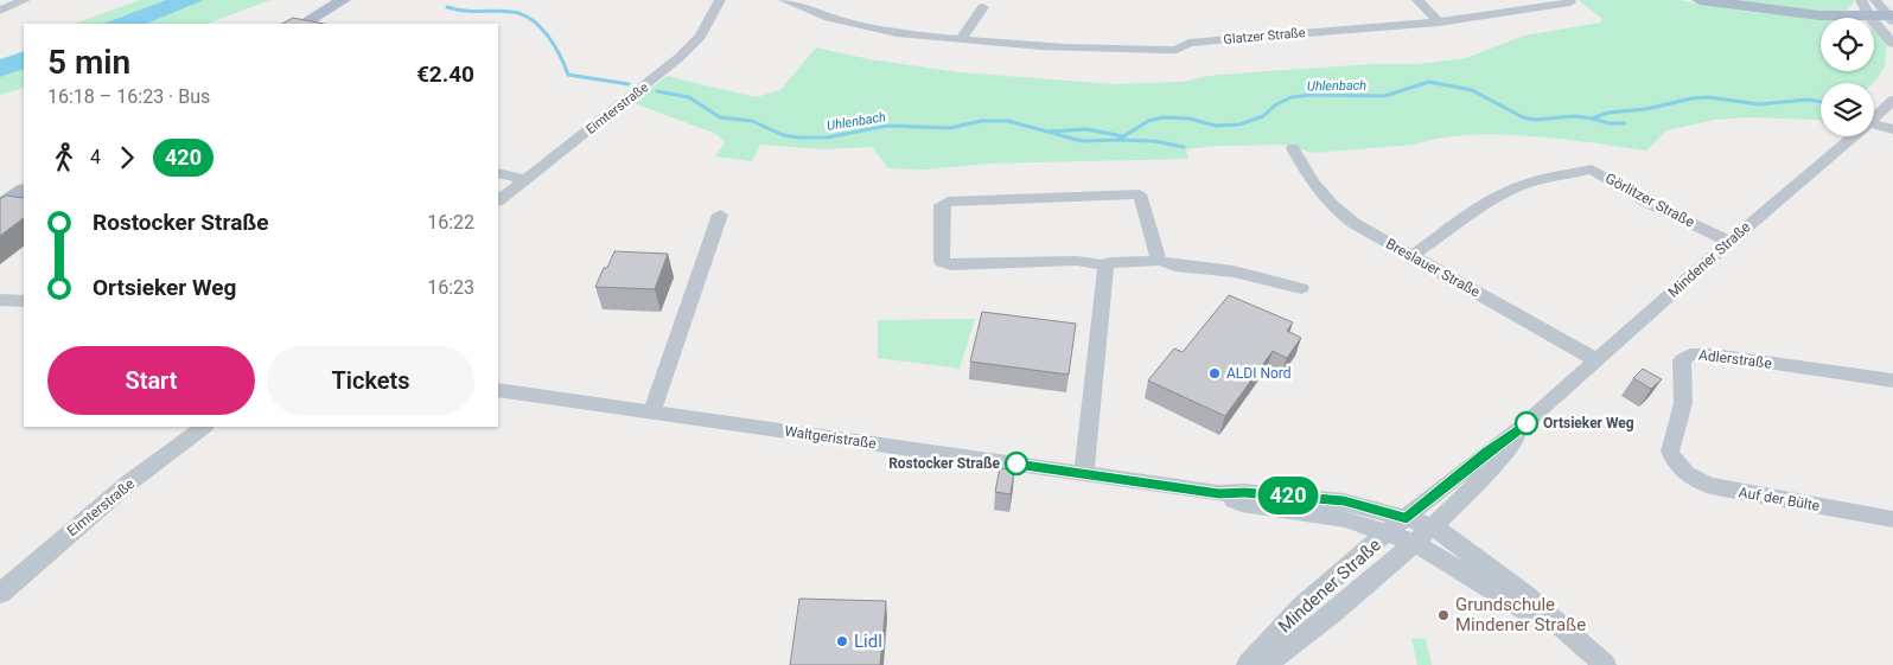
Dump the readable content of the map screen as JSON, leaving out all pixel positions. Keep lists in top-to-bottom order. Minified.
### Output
{"streets":{"street":["Glatzer Straße","Eimterstraße","Görlitzer Straße","Mindener Straße","Breslauer Straße","Adlerstraße","Waltgeristraße","Auf der Bülte"]},"crossings":[["Görlitzer Straße","Mindener Straße"],["Görlitzer Straße","Breslauer Straße"],["Mindener Straße","Breslauer Straße"],["Mindener Straße","Waltgeristraße"],["Adlerstraße","Auf der Bülte"]],"water":["Uhlenbach"],"places":["ALDI Nord","Ortsieker Weg","Rostocker Straße","Grundschule Mindener Straße","Lidl"],"lines":["bus line 420"],"page":{"on_map":"420","heading":["5 min","16:18 – 16:23 · Bus","€2.40"],"legs":["4","420"],"list":[{"name":"Rostocker Straße","value":"16:22"},{"name":"Ortsieker Weg","value":"16:23"}],"buttons":["Start","Tickets"]}}
